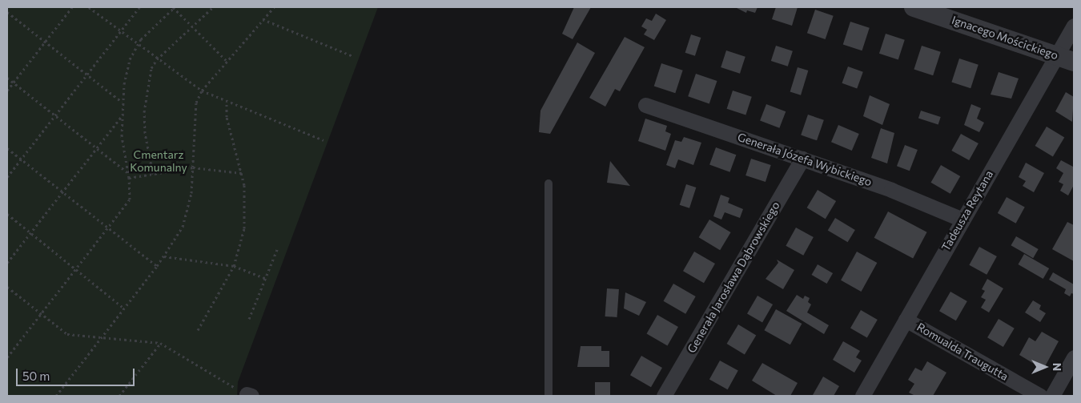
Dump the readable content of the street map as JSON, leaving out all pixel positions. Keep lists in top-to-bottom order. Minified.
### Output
{"streets":{"street":["Ignacego Mościckiego","Generała Józefa Wybickiego","Tadeusza Reytana","Generała Jarosława Dąbrowskiego","Romualda Traugutta"]},"crossings":[["Ignacego Mościckiego","Tadeusza Reytana"],["Generała Józefa Wybickiego","Tadeusza Reytana"],["Generała Józefa Wybickiego","Generała Jarosława Dąbrowskiego"],["Tadeusza Reytana","Romualda Traugutta"]],"parks":["Cmentarz Komunalny"],"scale_bar":"50 m","north":"right"}
